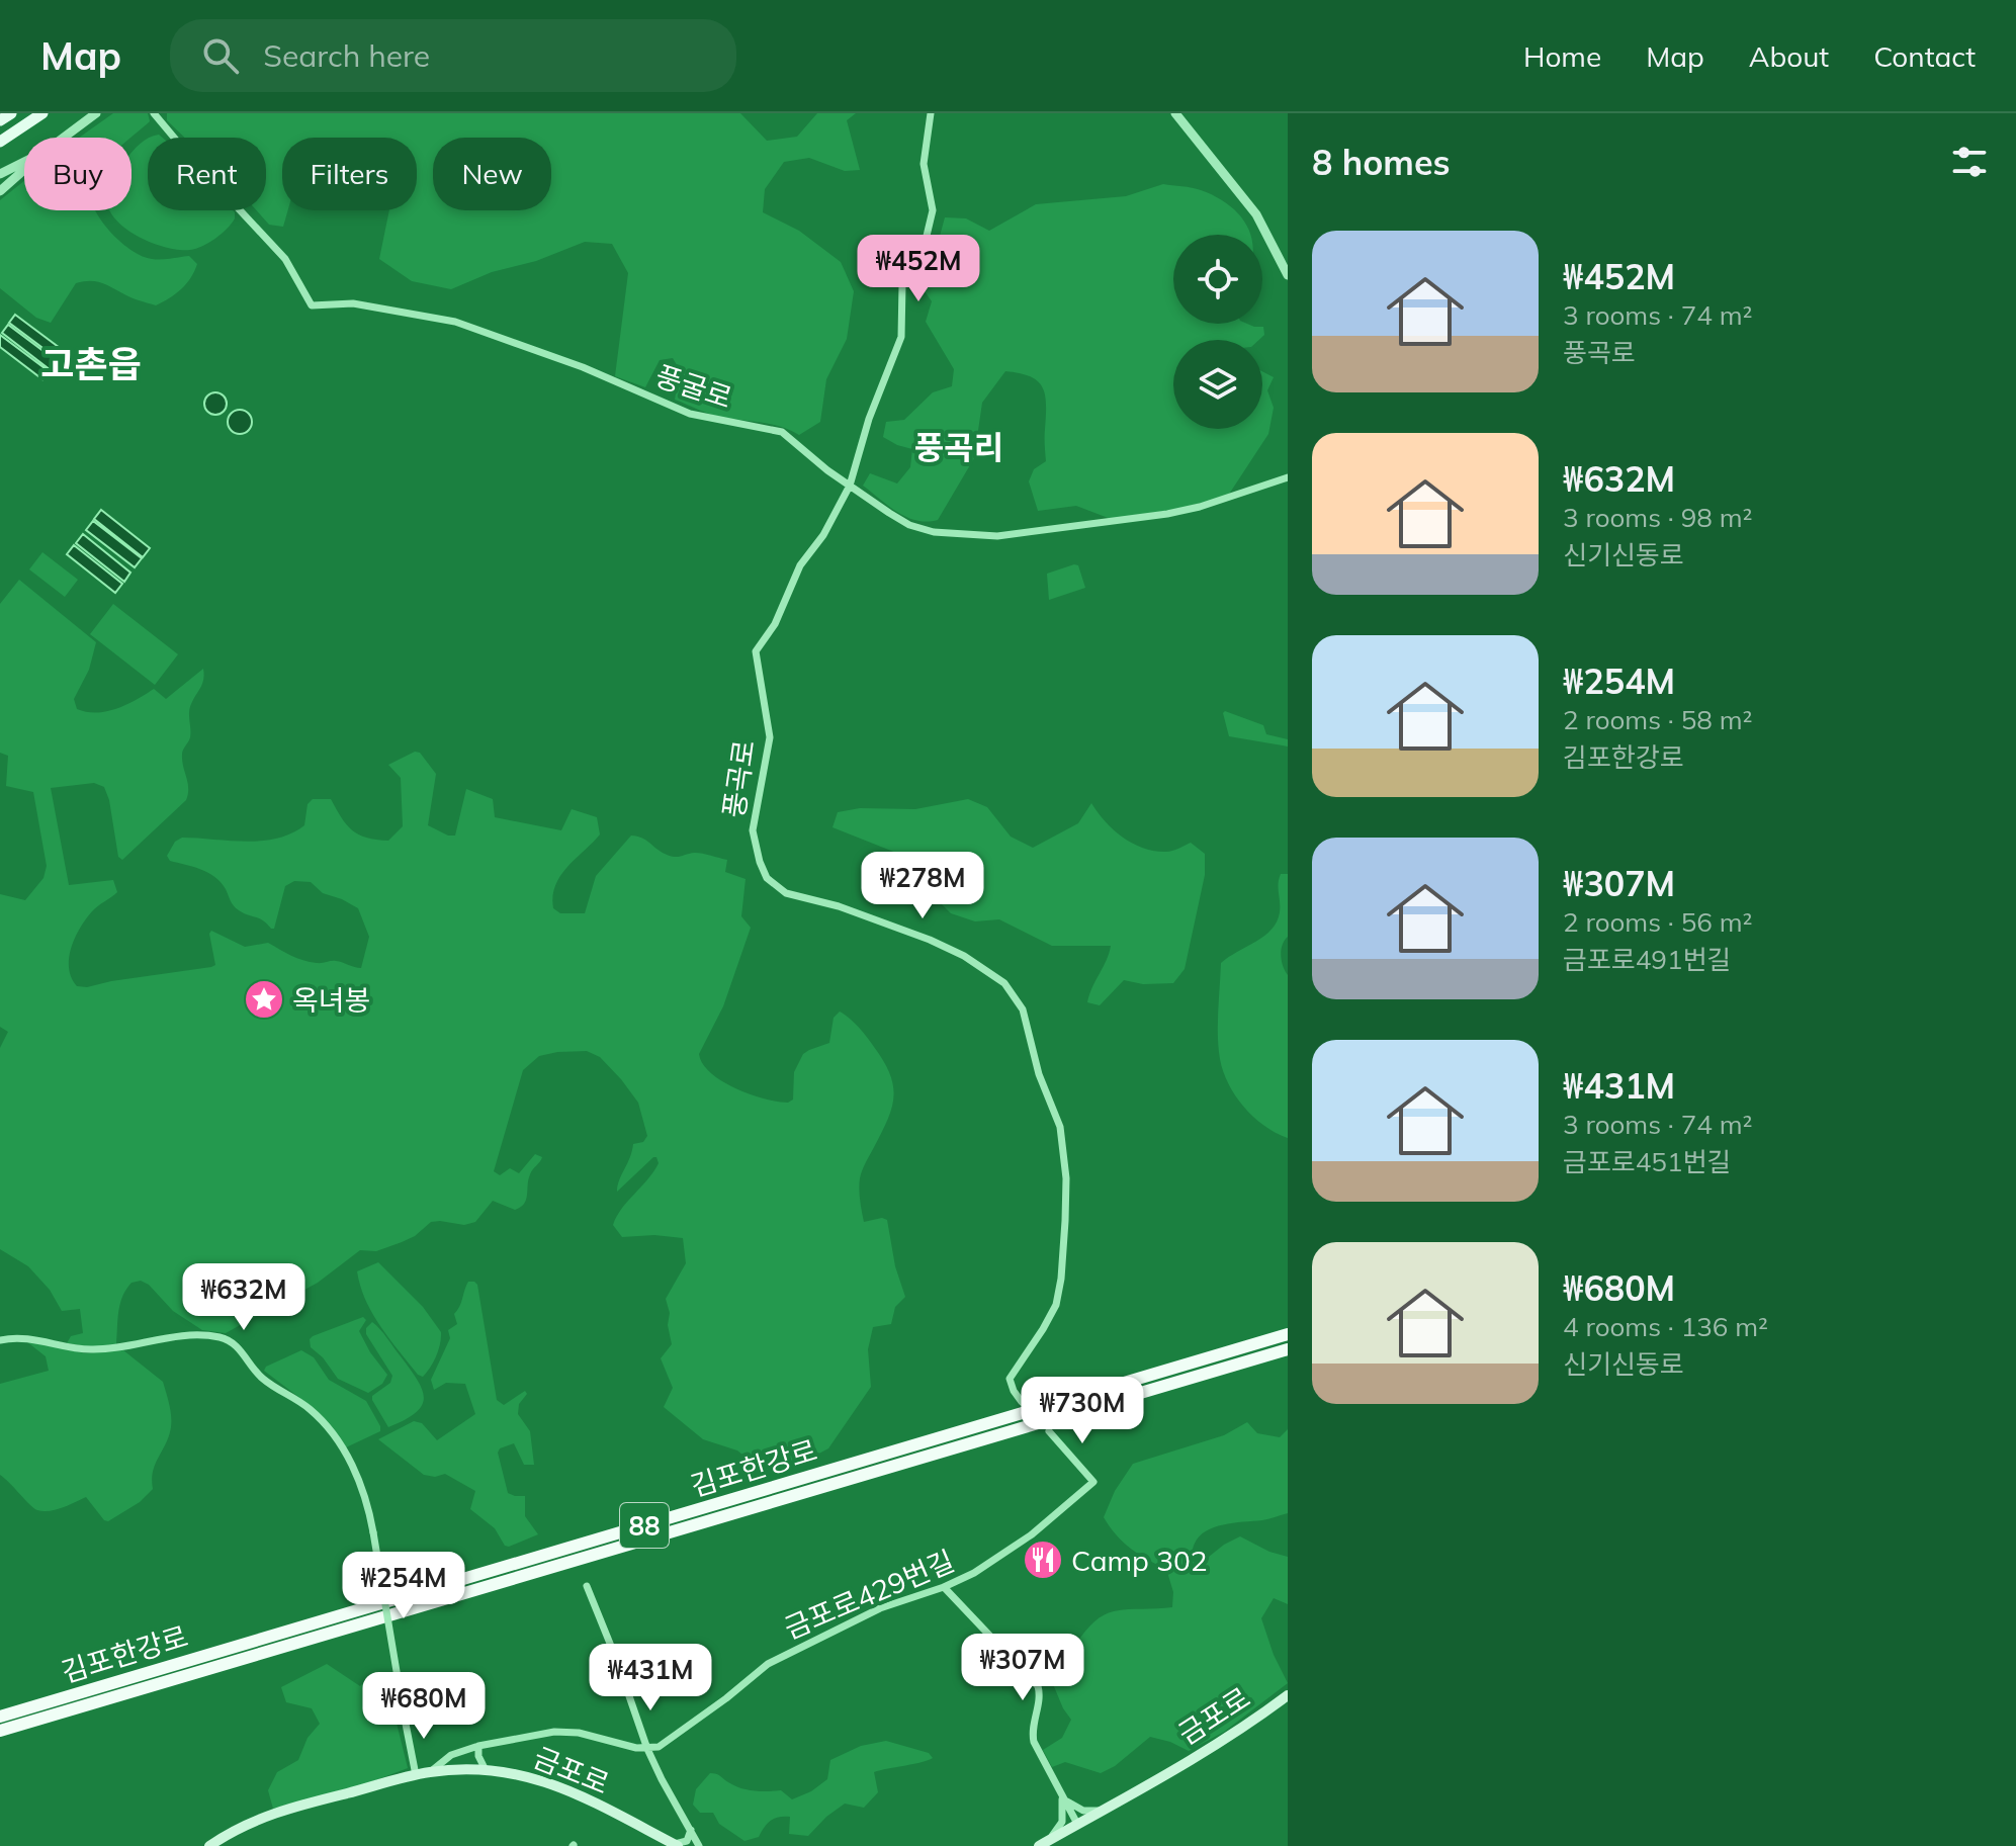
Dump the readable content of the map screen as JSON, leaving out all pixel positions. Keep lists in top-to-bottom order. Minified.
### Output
{"streets":{"highway":["김포한강로","88"],"main road":["금포로"],"street":["풍굴로","풍곡로","금포로429번길"]},"crossings":[["풍굴로","풍곡로"]],"districts":["고촌읍","풍곡리"],"places":{"place":["옥녀봉"],"restaurant":["Camp 302"]},"page":{"header":"Map","search":"Search here","nav":["Home","Map","About","Contact"],"heading":"8 homes","chip":["Buy","Rent","Filters","New"],"list":[{"name":"₩452M","note":"3 rooms · 74 m² · 풍곡로"},{"name":"₩632M","note":"3 rooms · 98 m² · 신기신동로"},{"name":"₩254M","note":"2 rooms · 58 m² · 김포한강로"},{"name":"₩307M","note":"2 rooms · 56 m² · 금포로491번길"},{"name":"₩431M","note":"3 rooms · 74 m² · 금포로451번길"},{"name":"₩680M","note":"4 rooms · 136 m² · 신기신동로"}],"price":["₩452M","₩278M","₩632M","₩730M","₩254M","₩307M","₩431M","₩680M"]}}
